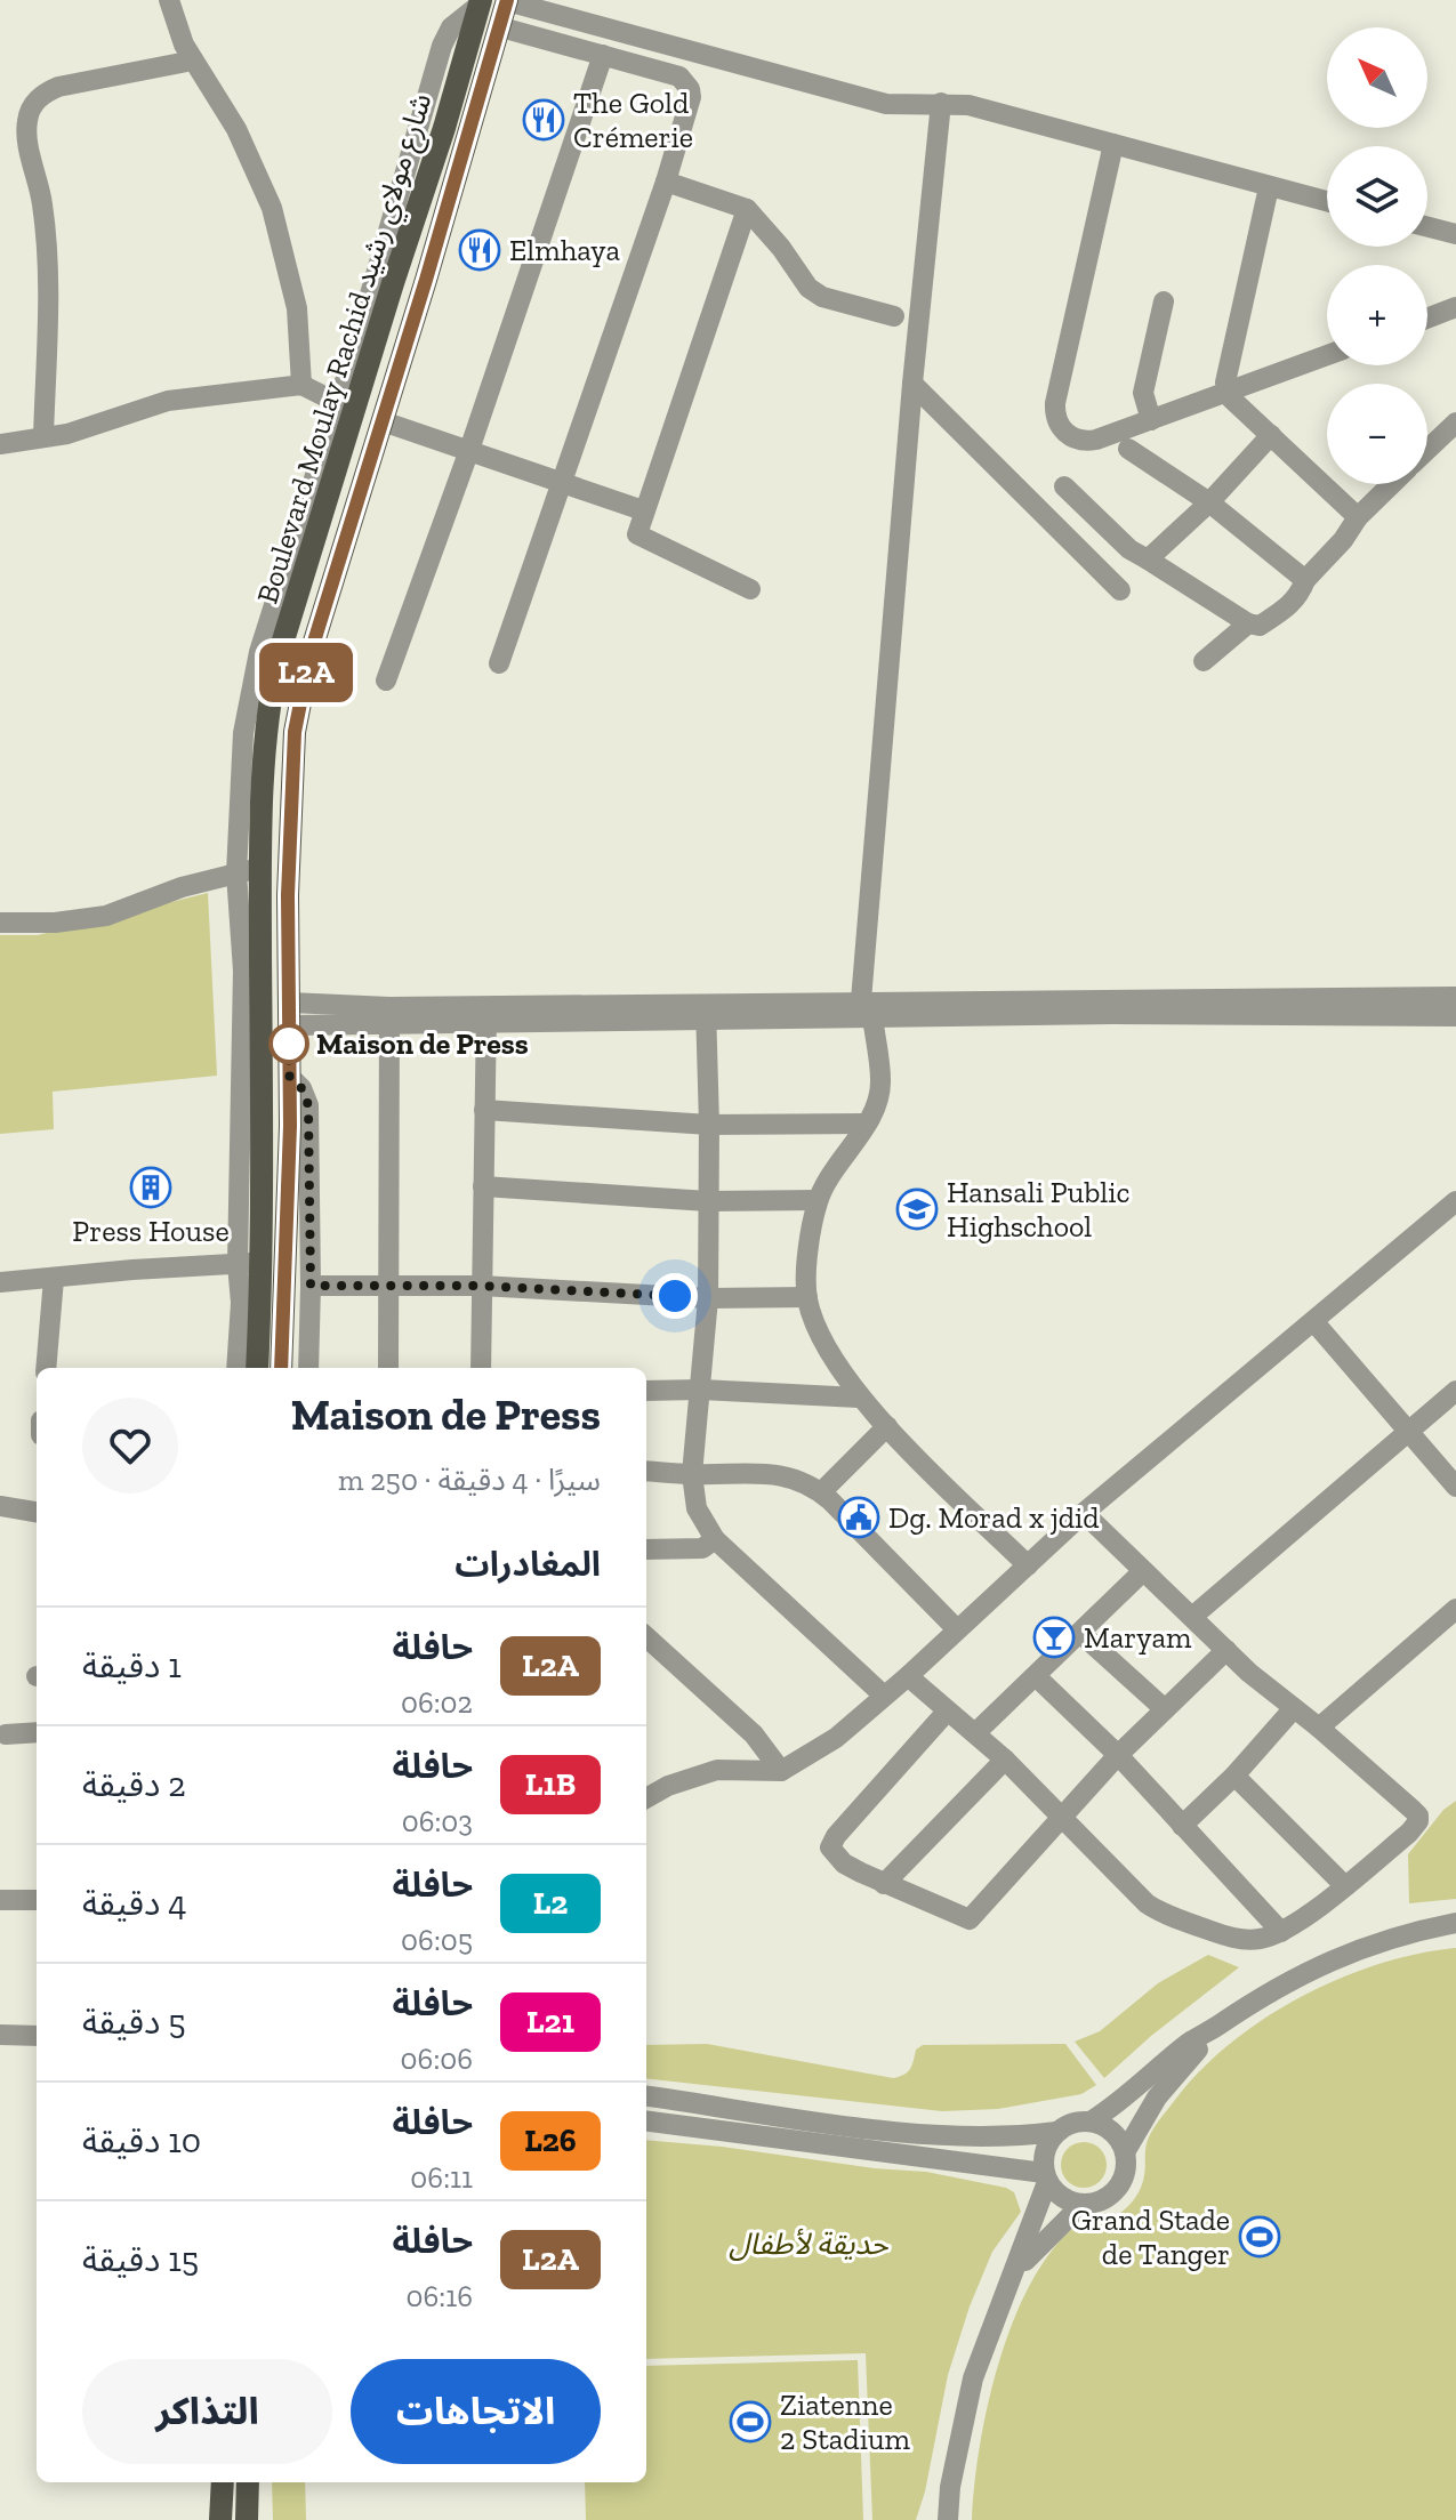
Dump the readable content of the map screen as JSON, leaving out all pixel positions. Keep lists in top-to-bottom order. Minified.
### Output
{"streets":{"main road":["Boulevard Moulay Rachid شارع مولاي رشيد"]},"parks":["حديقة لأطفال"],"places":{"restaurant":["The Gold Crémerie","Elmhaya"],"other":["Maison de Press"],"building":["Press House"],"school or university":["Hansali Public Highschool"],"public building":["Dg. Morad x jdid"],"bar":["Maryam"],"sports":["Grand Stade de Tanger","Ziatenne 2 Stadium"]},"lines":["bus line L2A"],"north":"top left","page":{"on_map":"L2A","map_buttons":["+","−"],"heading":[["Maison de Press","سيرًا · 4 دقيقة · 250 m"],"المغادرات"],"list":[{"mark":"L2A","name":"حافلة","note":"06:02","value":"1 دقيقة"},{"mark":"L1B","name":"حافلة","note":"06:03","value":"2 دقيقة"},{"mark":"L2","name":"حافلة","note":"06:05","value":"4 دقيقة"},{"mark":"L21","name":"حافلة","note":"06:06","value":"5 دقيقة"},{"mark":"L26","name":"حافلة","note":"06:11","value":"10 دقيقة"},{"mark":"L2A","name":"حافلة","note":"06:16","value":"15 دقيقة"}],"buttons":["الاتجاهات","التذاكر"]}}
